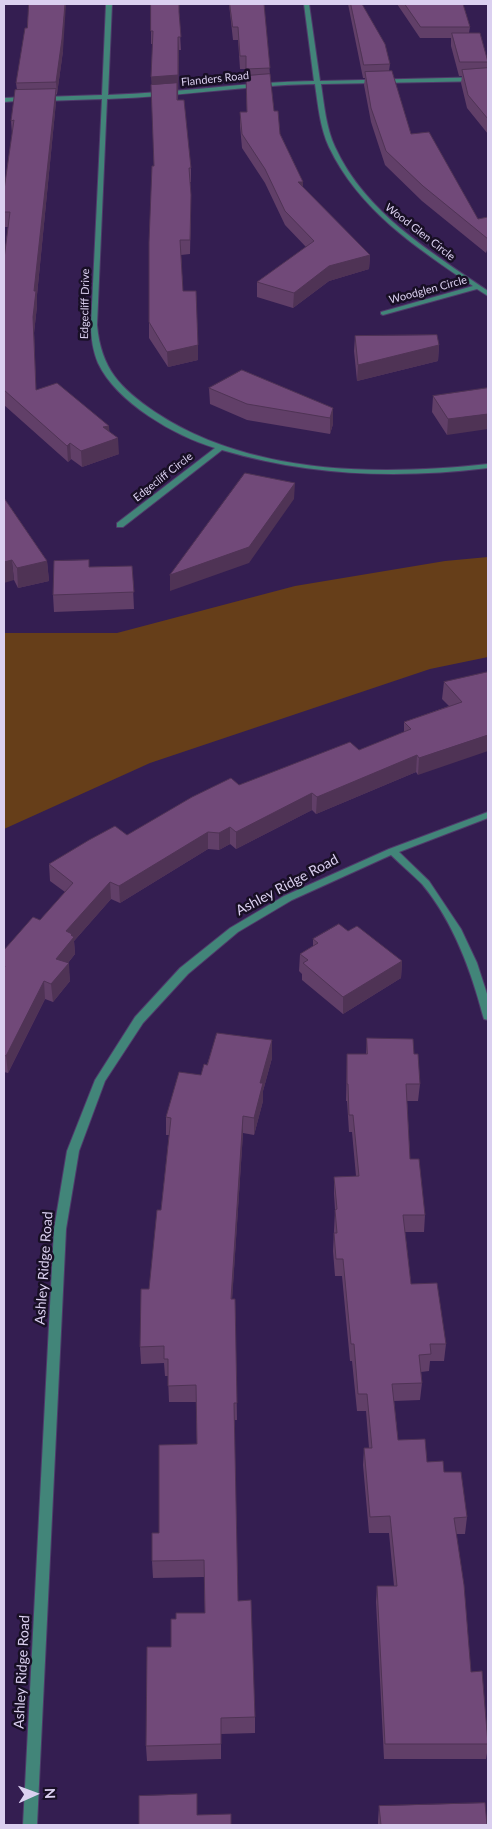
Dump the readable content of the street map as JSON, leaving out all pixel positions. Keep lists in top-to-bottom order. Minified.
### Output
{"streets":{"street":["Flanders Road","Wood Glen Circle","Woodglen Circle","Edgecliff Drive","Edgecliff Circle","Ashley Ridge Road"]},"crossings":[["Flanders Road","Wood Glen Circle"],["Flanders Road","Edgecliff Drive"],["Wood Glen Circle","Woodglen Circle"],["Edgecliff Drive","Edgecliff Circle"]],"north":"right"}
